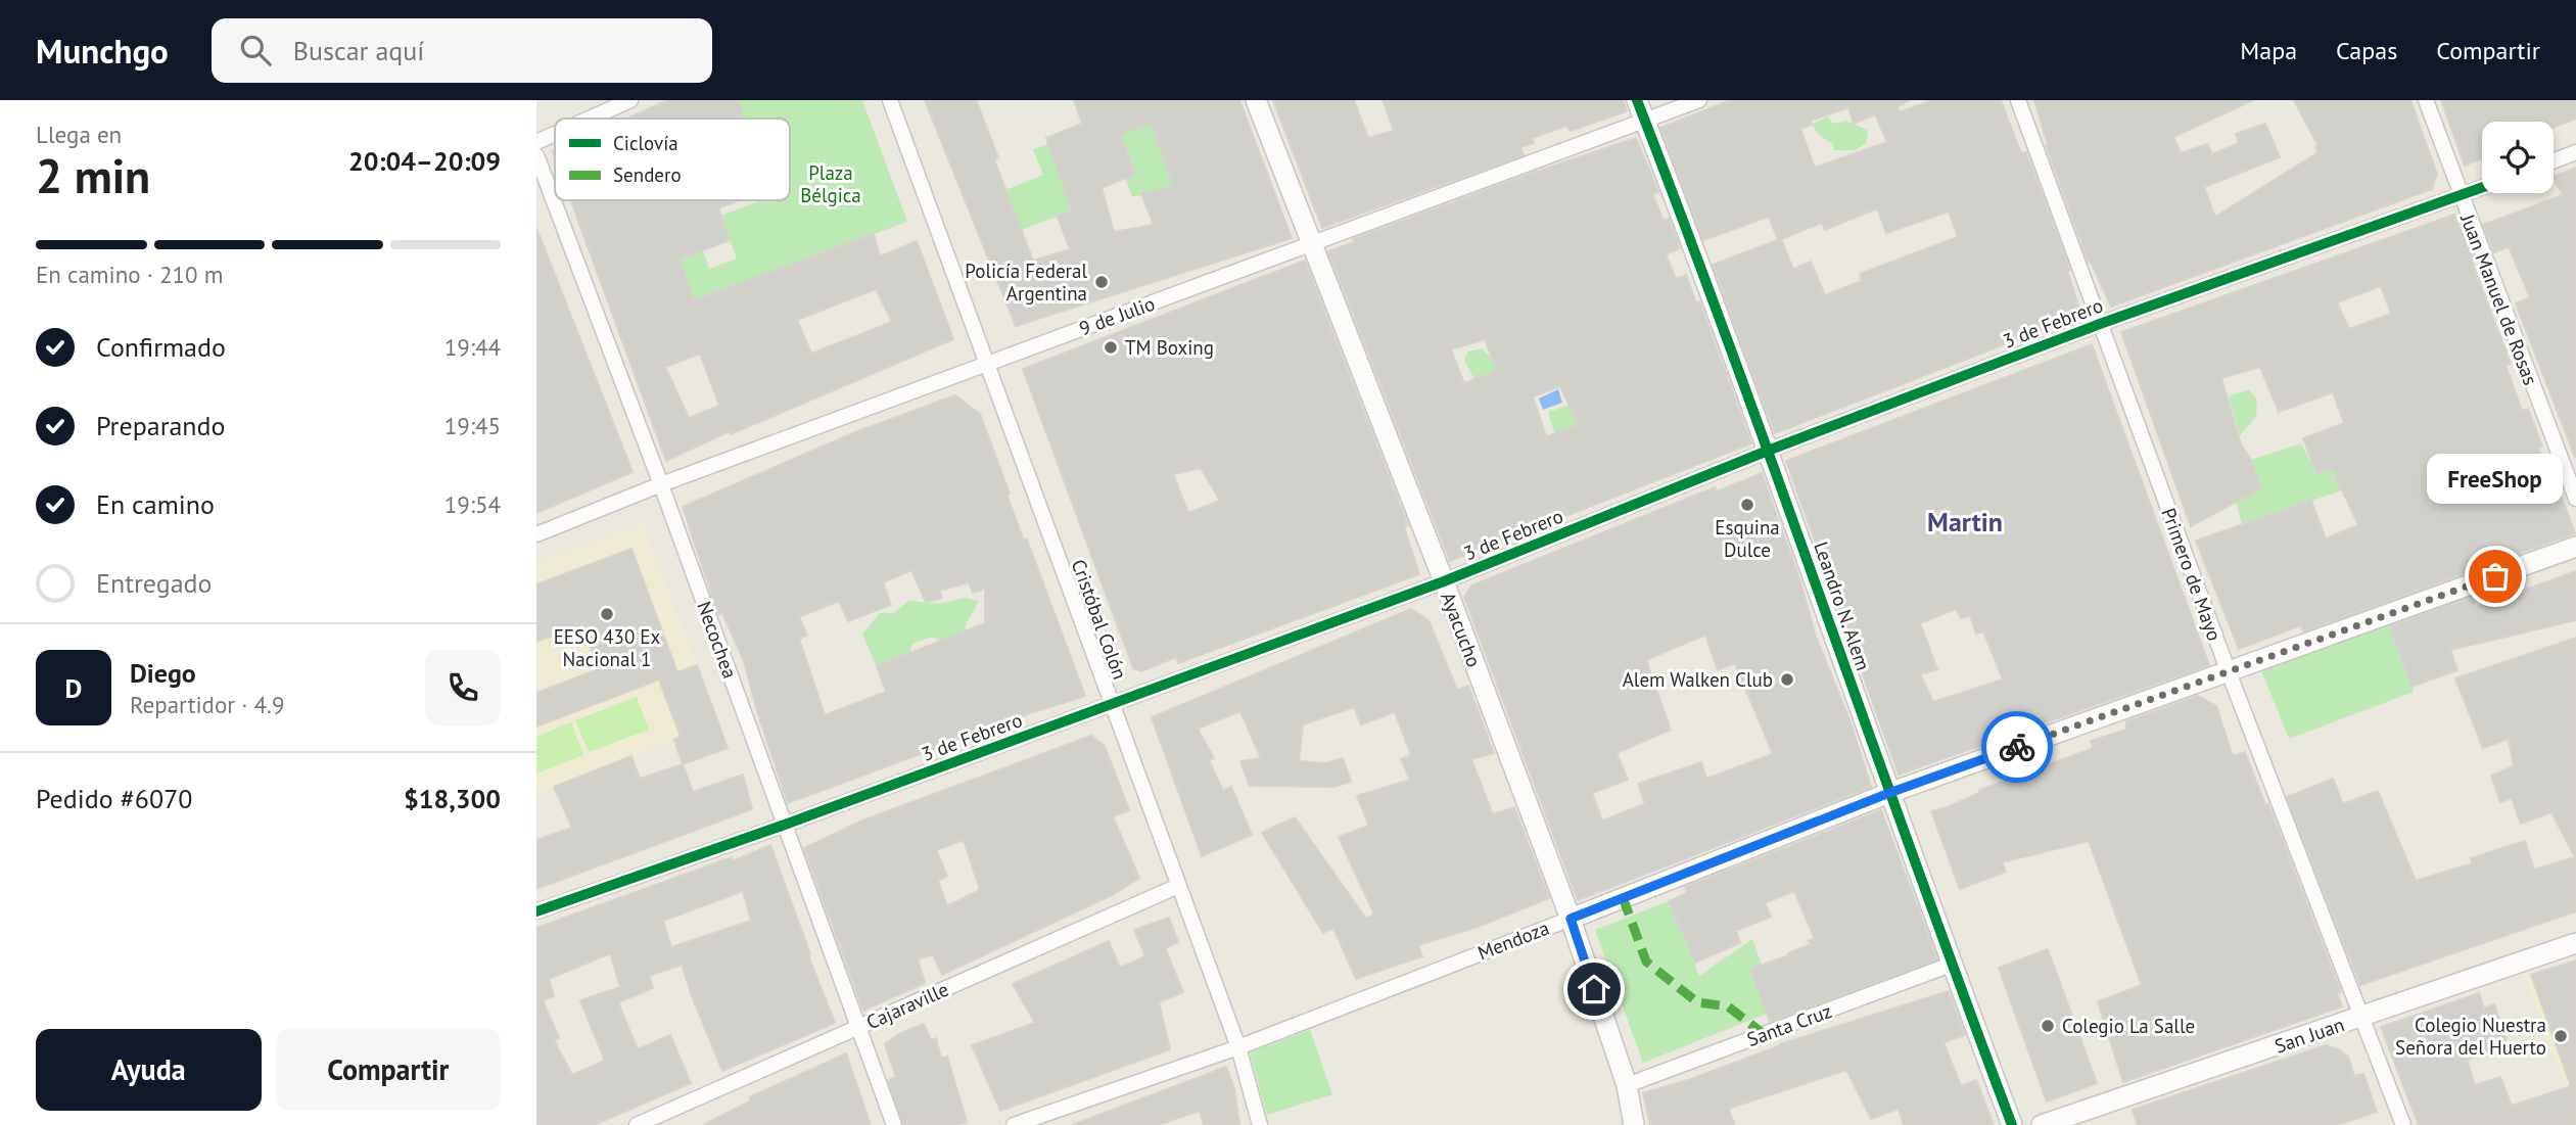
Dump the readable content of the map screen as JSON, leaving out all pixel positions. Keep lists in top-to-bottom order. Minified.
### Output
{"streets":{"main road":["Leandro N. Alem","Ayacucho","Mendoza","San Juan"],"street":["Juan Manuel de Rosas","9 de Julio","3 de Febrero","Primero de Mayo","Cristóbal Colón","Necochea","Cajaraville","Santa Cruz"]},"crossings":[["Juan Manuel de Rosas","3 de Febrero"],["9 de Julio","Leandro N. Alem"],["9 de Julio","Cristóbal Colón"],["9 de Julio","Ayacucho"],["9 de Julio","Necochea"],["3 de Febrero","Primero de Mayo"],["3 de Febrero","Leandro N. Alem"],["3 de Febrero","Cristóbal Colón"],["3 de Febrero","Ayacucho"],["3 de Febrero","Necochea"],["Primero de Mayo","Mendoza"],["Primero de Mayo","San Juan"],["Leandro N. Alem","Mendoza"],["Leandro N. Alem","Santa Cruz"],["Cristóbal Colón","Mendoza"],["Cristóbal Colón","Cajaraville"],["Ayacucho","Mendoza"],["Ayacucho","Santa Cruz"],["Necochea","Cajaraville"]],"districts":["Martin"],"parks":["Plaza Bélgica"],"places":["Policía Federal Argentina","TM Boxing","Esquina Dulce","FreeShop","EESO 430 Ex Nacional 1","Alem Walken Club","Colegio La Salle","Colegio Nuestra Señora del Huerto"],"legend":["Ciclovía","Sendero"],"page":{"header":"Munchgo","search":"Buscar aquí","nav":["Mapa","Capas","Compartir"],"heading":["2 min","Llega en","20:04–20:09"],"panel":["Diego","Repartidor · 4.9","Pedido #6070","$18,300"],"bar":"En camino · 210 m","list":[["Confirmado","19:44"],["Preparando","19:45"],["En camino","19:54"],"Entregado"],"bubble":"FreeShop","round":"D","buttons":["Ayuda","Compartir"]}}
